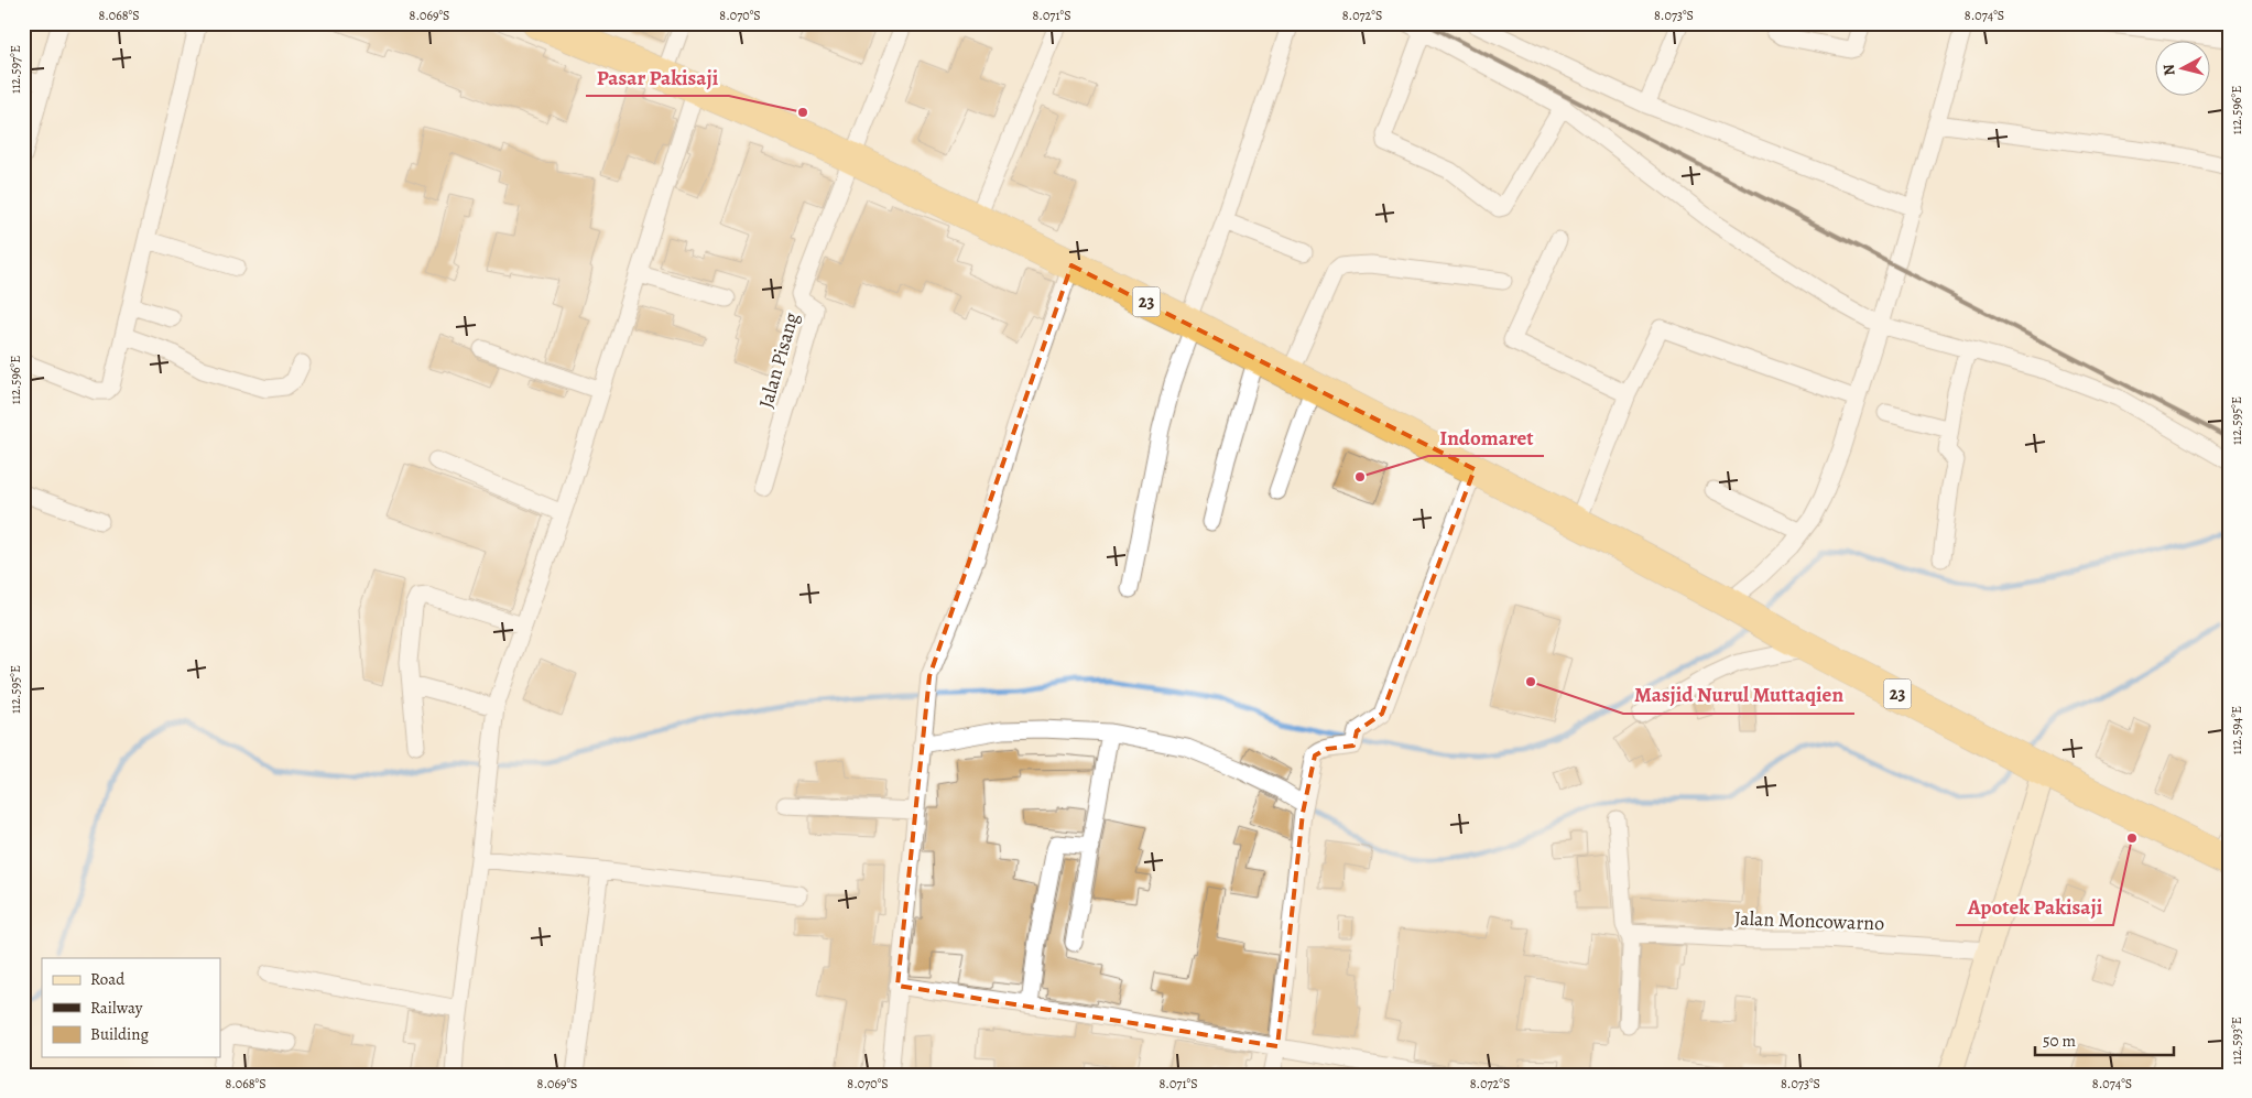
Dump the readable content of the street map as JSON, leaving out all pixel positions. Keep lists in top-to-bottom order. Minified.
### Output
{"streets":{"highway":["23"],"street":["Jalan Pisang","Jalan Moncowarno"]},"crossings":[["23","Jalan Pisang"]],"places":["Pasar Pakisaji","Indomaret","Masjid Nurul Muttaqien","Apotek Pakisaji"],"legend":["Road","Railway","Building"],"scale_bar":"50 m","north":"left","coordinates":["8.068°S","8.069°S","8.070°S","8.071°S","8.072°S","8.073°S","8.074°S","112.597°E","112.596°E","112.595°E","112.594°E","112.593°E"]}
